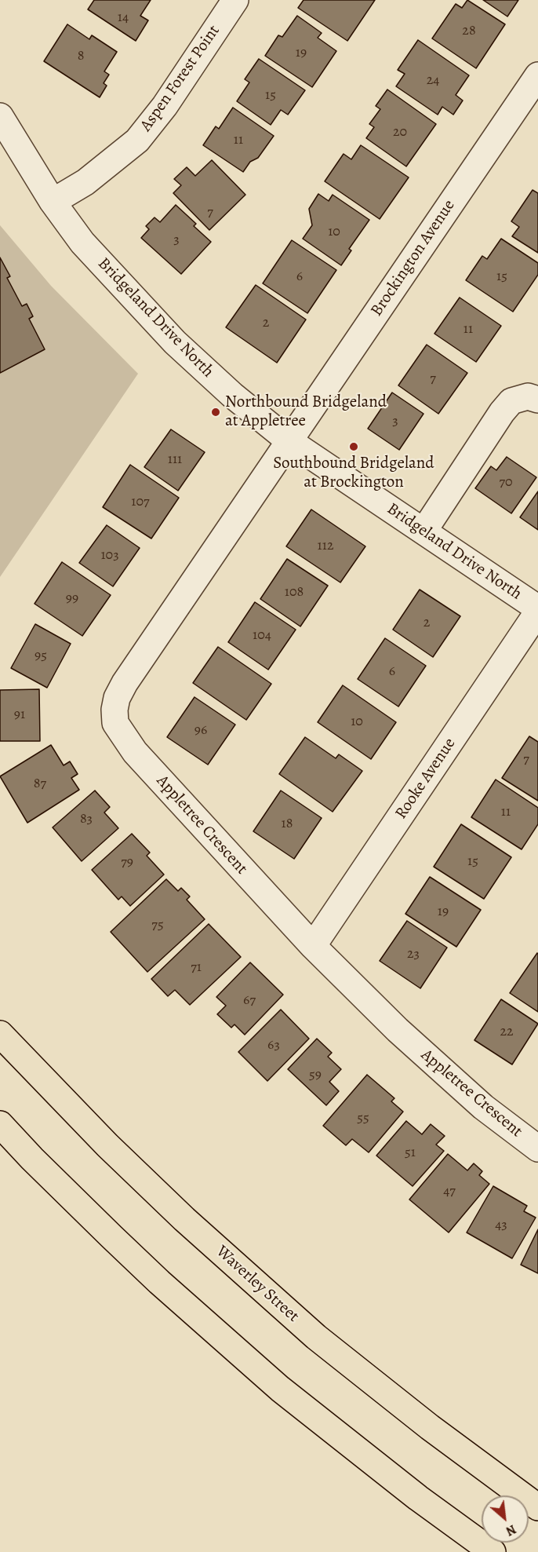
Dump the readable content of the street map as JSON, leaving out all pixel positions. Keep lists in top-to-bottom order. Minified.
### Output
{"streets":{"main road":["Waverley Street"],"street":["Aspen Forest Point","Brockington Avenue","Bridgeland Drive North","Rooke Avenue","Appletree Crescent"]},"crossings":[["Aspen Forest Point","Bridgeland Drive North"],["Brockington Avenue","Bridgeland Drive North"],["Brockington Avenue","Appletree Crescent"],["Bridgeland Drive North","Rooke Avenue"],["Bridgeland Drive North","Appletree Crescent"],["Rooke Avenue","Appletree Crescent"]],"places":["Northbound Bridgeland at Appletree","Southbound Bridgeland at Brockington"],"house_numbers":["14","28","19","8","24","15","20","11","7","10","3","6","15","2","11","7","3","111","70","107","112","103","108","99","2","104","95","6","91","10","96","7","87","11","83","18","15","79","19","75","23","71","67","22","63","59","55","51","47","43"],"north":"bottom right"}
